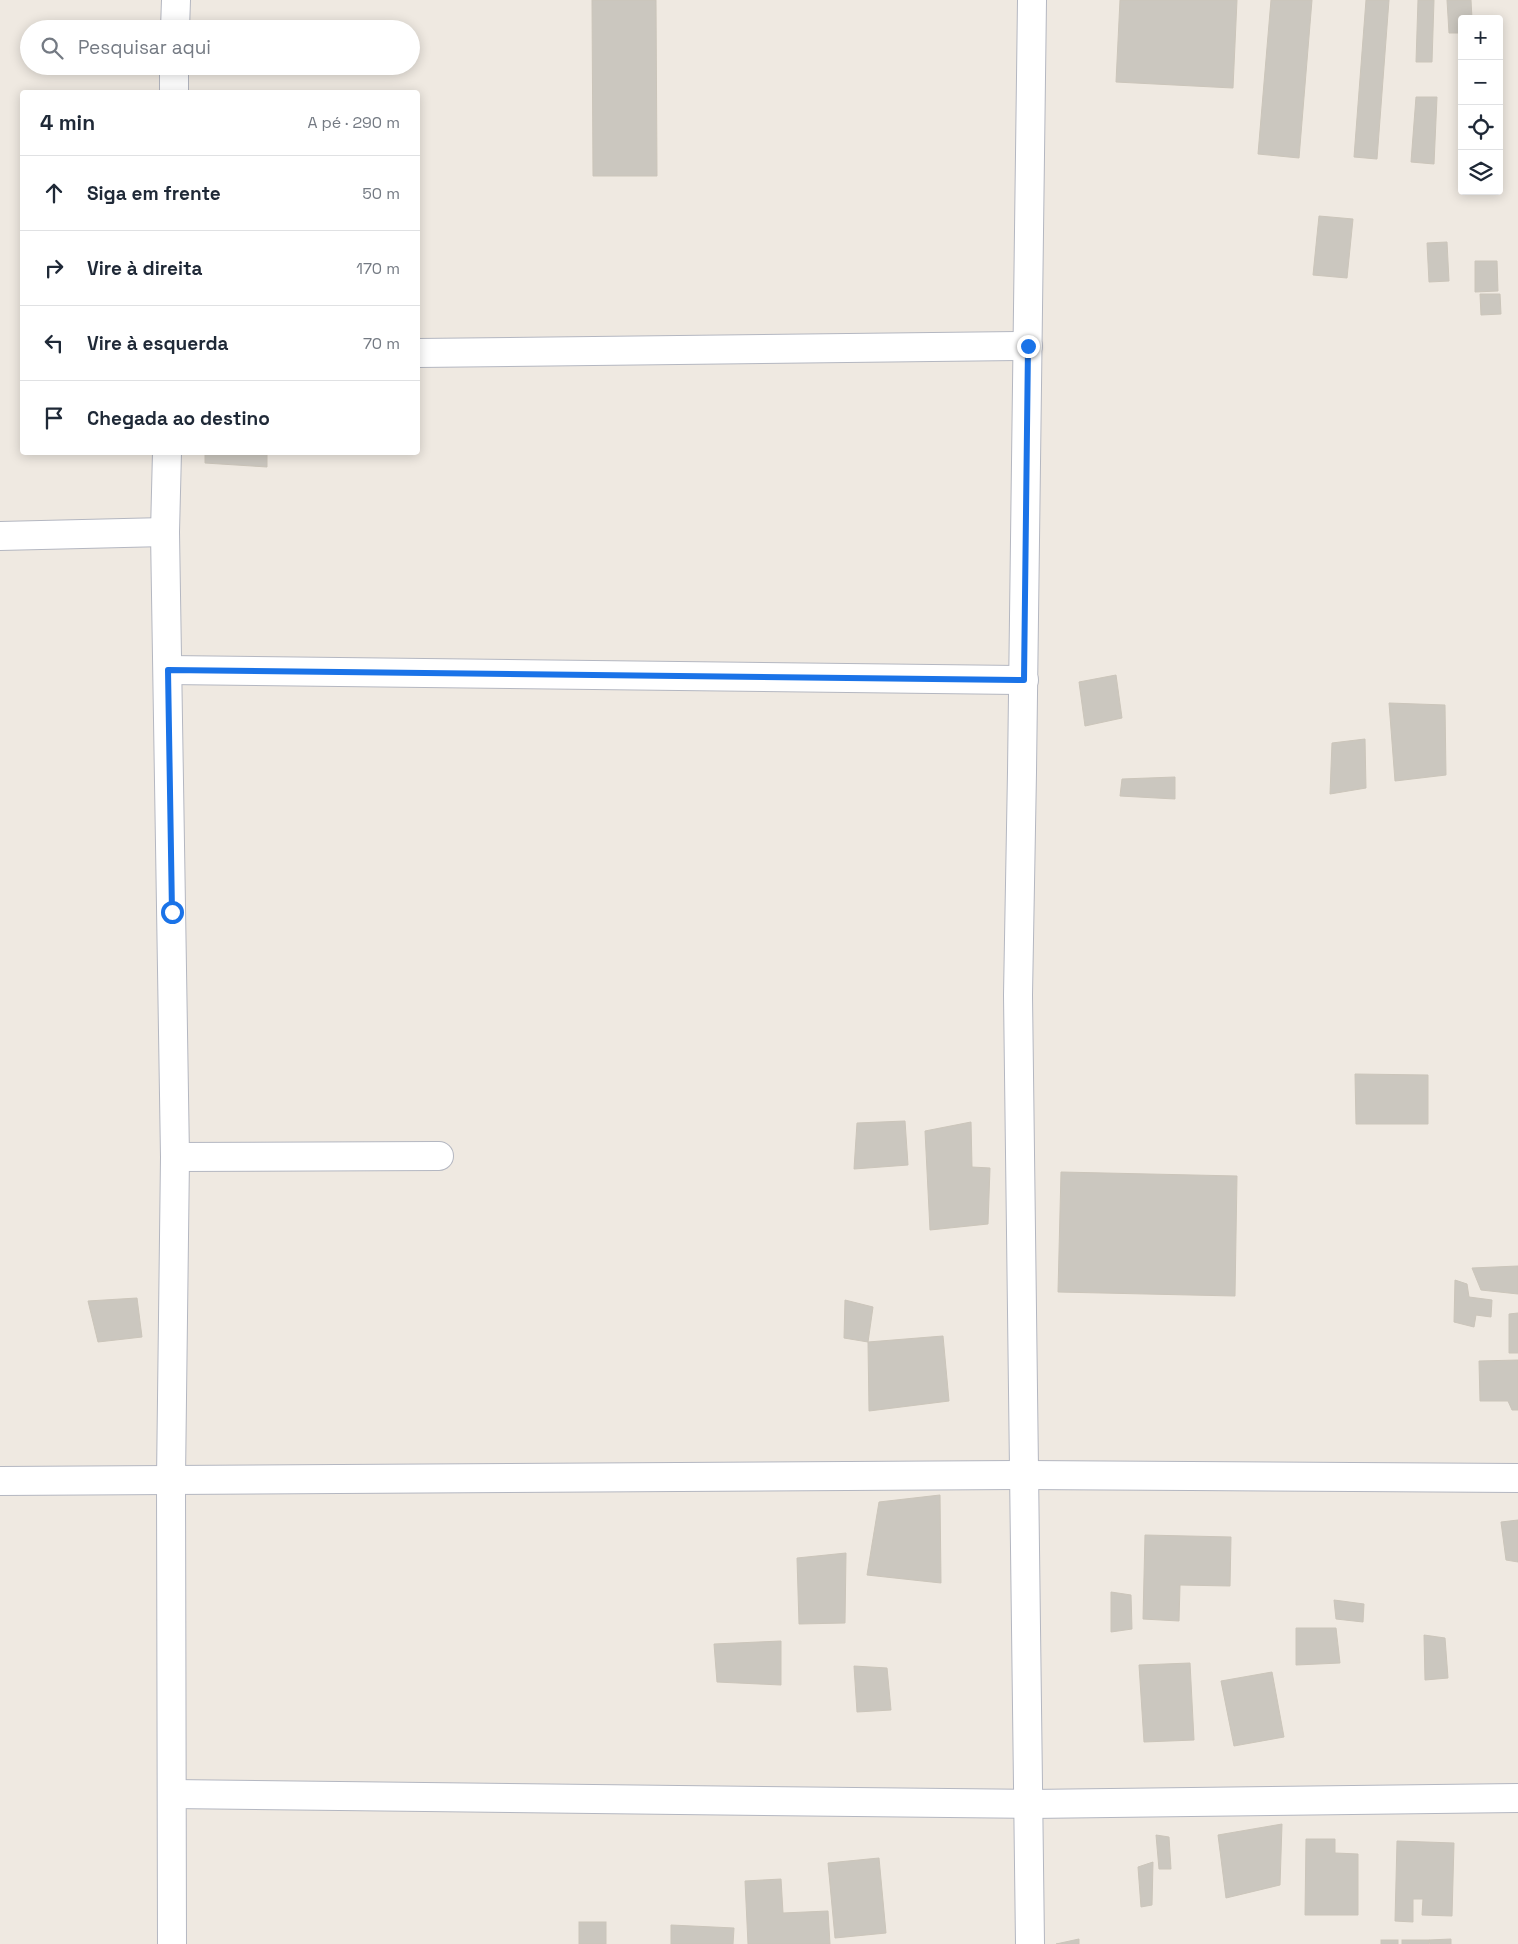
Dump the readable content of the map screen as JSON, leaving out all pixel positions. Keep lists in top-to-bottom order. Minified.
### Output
{"page":{"map_buttons":["+","−"],"search":"Pesquisar aqui","heading":["4 min","A pé · 290 m"],"list":[["Siga em frente","50 m"],["Vire à direita","170 m"],["Vire à esquerda","70 m"],"Chegada ao destino"]}}
